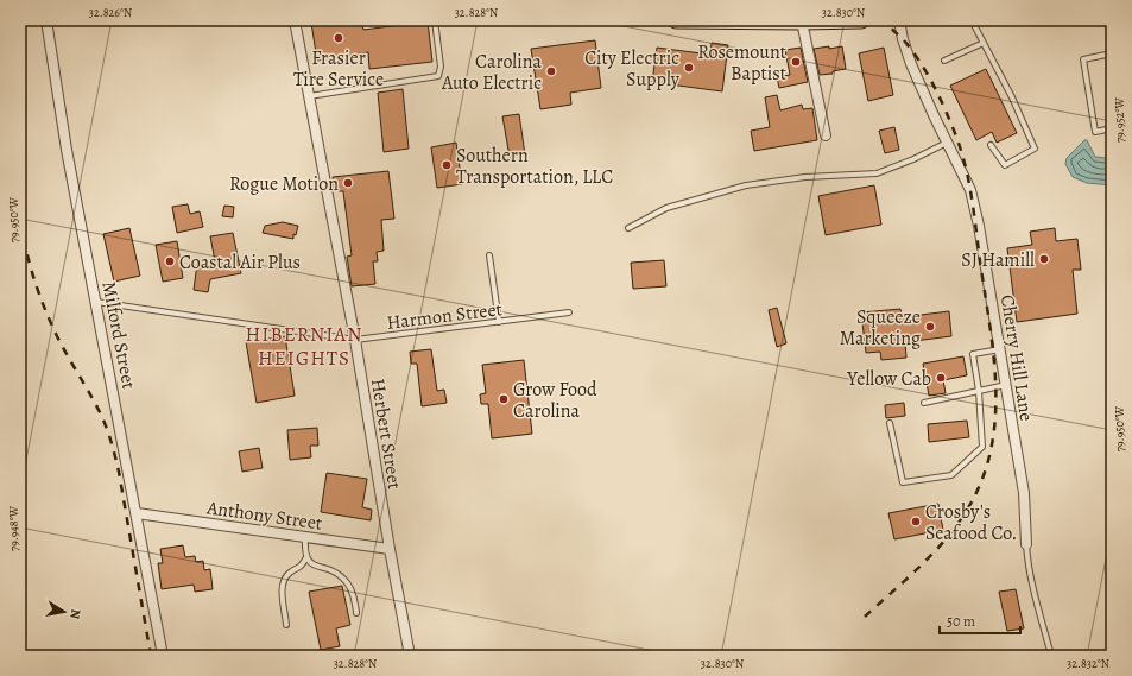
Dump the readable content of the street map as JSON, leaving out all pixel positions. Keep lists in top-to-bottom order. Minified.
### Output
{"streets":{"street":["Milford Street","Cherry Hill Lane","Herbert Street","Anthony Street"],"lane":["Harmon Street"]},"crossings":[["Harmon Street","Milford Street"],["Harmon Street","Herbert Street"],["Milford Street","Anthony Street"],["Herbert Street","Anthony Street"]],"districts":["HIBERNIAN HEIGHTS"],"places":["Frasier Tire Service","Rosemount Baptist","City Electric Supply","Carolina Auto Electric","Southern Transportation, LLC","Rogue Motion","SJ Hamill","Coastal Air Plus","Squeeze Marketing","Yellow Cab","Grow Food Carolina","Crosby's Seafood Co."],"scale_bar":"50 m","north":"right","coordinates":["32.826°N","32.828°N","32.830°N","79.952°W","79.950°W","79.948°W","32.832°N"]}
